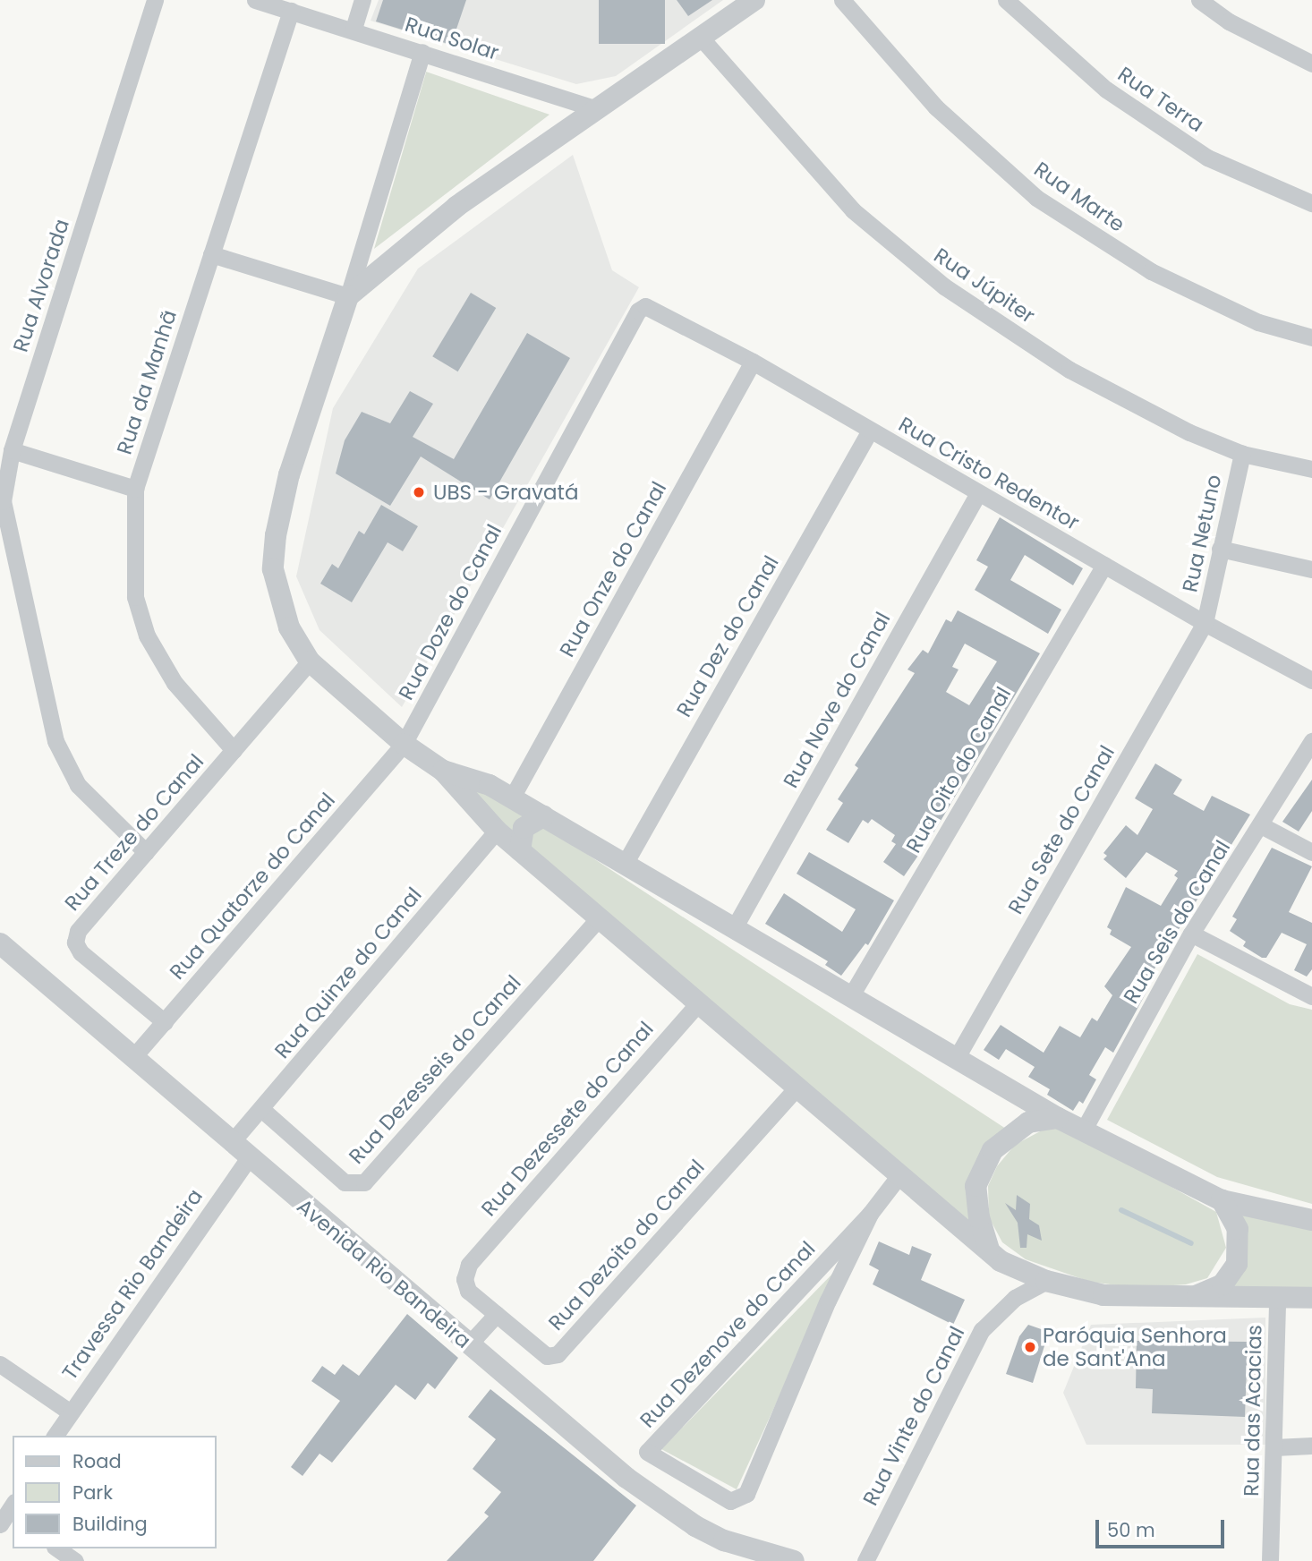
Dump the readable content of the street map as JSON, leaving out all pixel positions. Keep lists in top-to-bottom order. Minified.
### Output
{"streets":{"street":["Rua Solar","Rua Terra","Rua Marte","Rua Alvorada","Rua Júpiter","Rua da Manhã","Rua Cristo Redentor","Rua Netuno","Rua Onze do Canal","Rua Doze do Canal","Rua Dez do Canal","Rua Nove do Canal","Rua Oito do Canal","Rua Sete do Canal","Rua Treze do Canal","Rua Quatorze do Canal","Rua Seis do Canal","Rua Quinze do Canal","Rua Dezesseis do Canal","Rua Dezessete do Canal","Rua Dezoito do Canal","Avenida Rio Bandeira","Travessa Rio Bandeira","Rua Dezenove do Canal","Rua das Acacias","Rua Vinte do Canal"]},"crossings":[["Rua Solar","Rua da Manhã"],["Rua Alvorada","Rua Treze do Canal"],["Rua Júpiter","Rua Netuno"],["Rua da Manhã","Rua Treze do Canal"],["Rua Cristo Redentor","Rua Netuno"],["Rua Cristo Redentor","Rua Onze do Canal"],["Rua Cristo Redentor","Rua Doze do Canal"],["Rua Cristo Redentor","Rua Dez do Canal"],["Rua Cristo Redentor","Rua Nove do Canal"],["Rua Cristo Redentor","Rua Oito do Canal"],["Rua Cristo Redentor","Rua Sete do Canal"],["Rua Netuno","Rua Sete do Canal"],["Rua Doze do Canal","Rua Quatorze do Canal"],["Rua Treze do Canal","Rua Quatorze do Canal"],["Rua Quatorze do Canal","Avenida Rio Bandeira"],["Rua Quinze do Canal","Rua Dezesseis do Canal"],["Rua Quinze do Canal","Avenida Rio Bandeira"],["Rua Dezessete do Canal","Rua Dezoito do Canal"],["Avenida Rio Bandeira","Travessa Rio Bandeira"]],"places":["UBS - Gravatá","Paróquia Senhora de Sant'Ana"],"legend":["Road","Park","Building"],"scale_bar":"50 m"}
